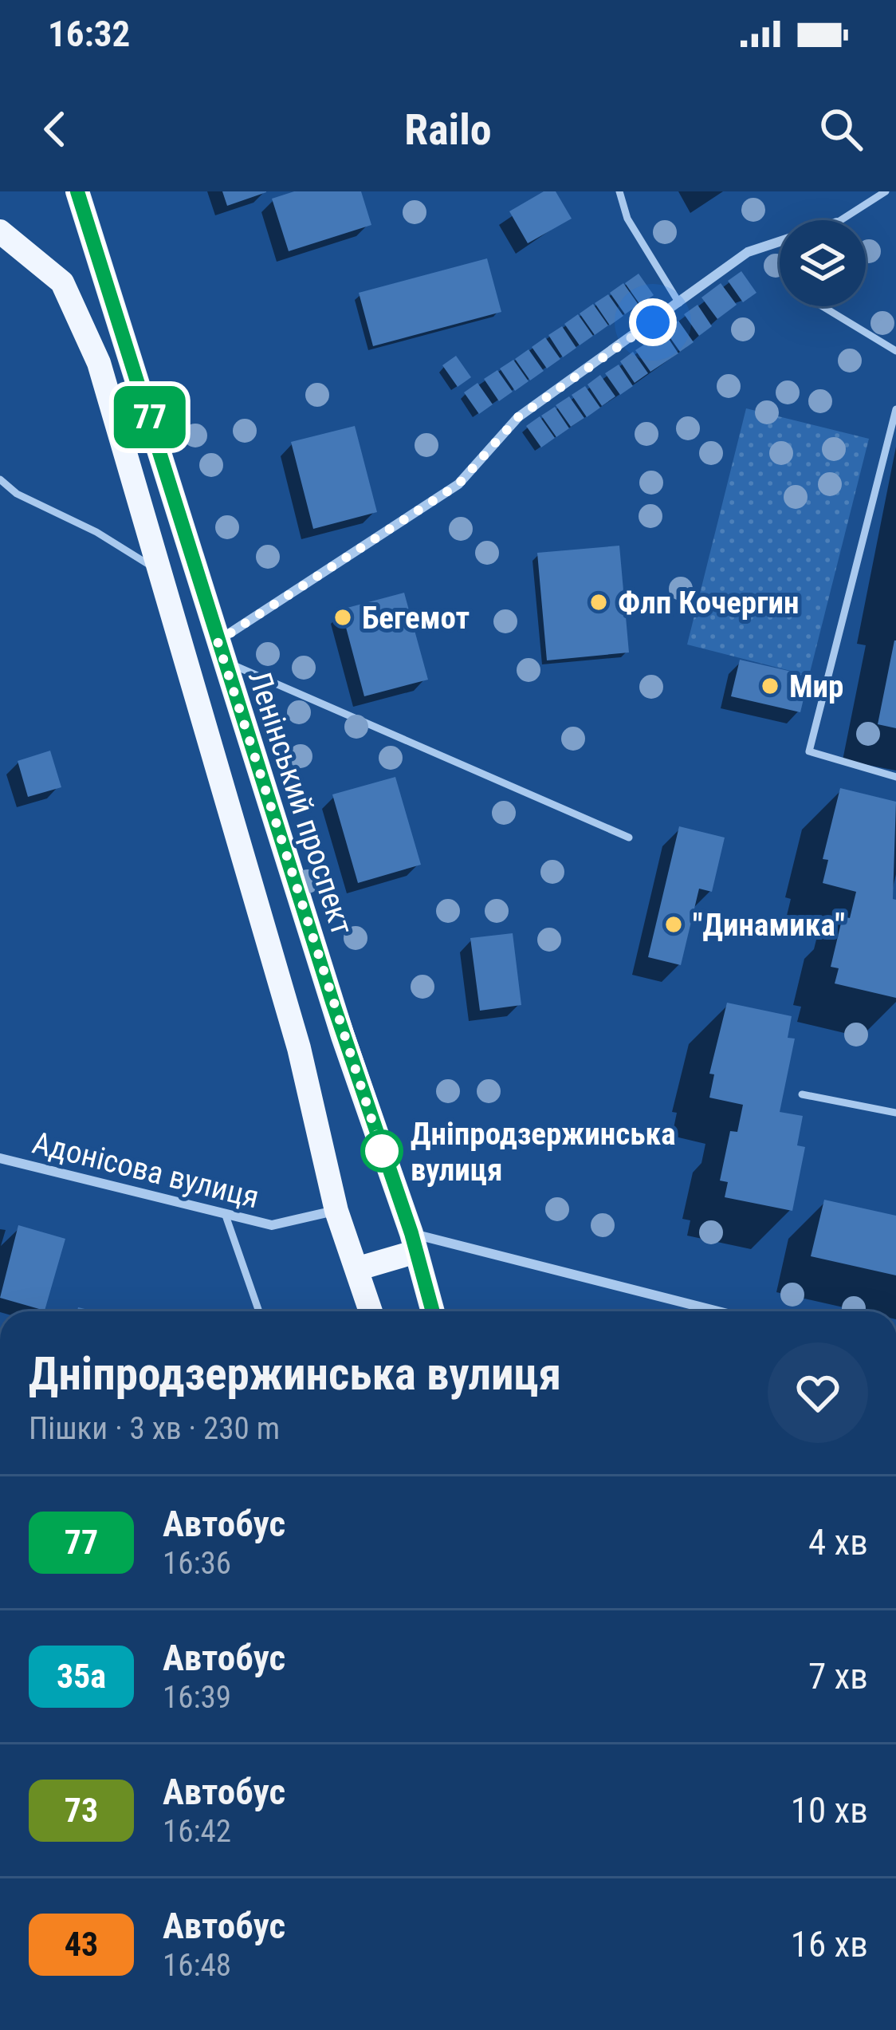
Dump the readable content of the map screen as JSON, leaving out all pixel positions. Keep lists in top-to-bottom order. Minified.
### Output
{"streets":{"main road":["Ленінський проспект"],"street":["Адонісова вулиця"]},"places":["Флп Кочергин","Бегемот","Мир","\"Динамика\"","Дніпродзержинська вулиця"],"lines":["bus line 77"],"page":{"status":"16:32","header":"Railo","on_map":"77","heading":["Дніпродзержинська вулиця","Пішки · 3 хв · 230 m"],"list":[{"mark":"77","name":"Автобус","note":"16:36","value":"4 хв"},{"mark":"35а","name":"Автобус","note":"16:39","value":"7 хв"},{"mark":"73","name":"Автобус","note":"16:42","value":"10 хв"},{"mark":"43","name":"Автобус","note":"16:48","value":"16 хв"}]}}
